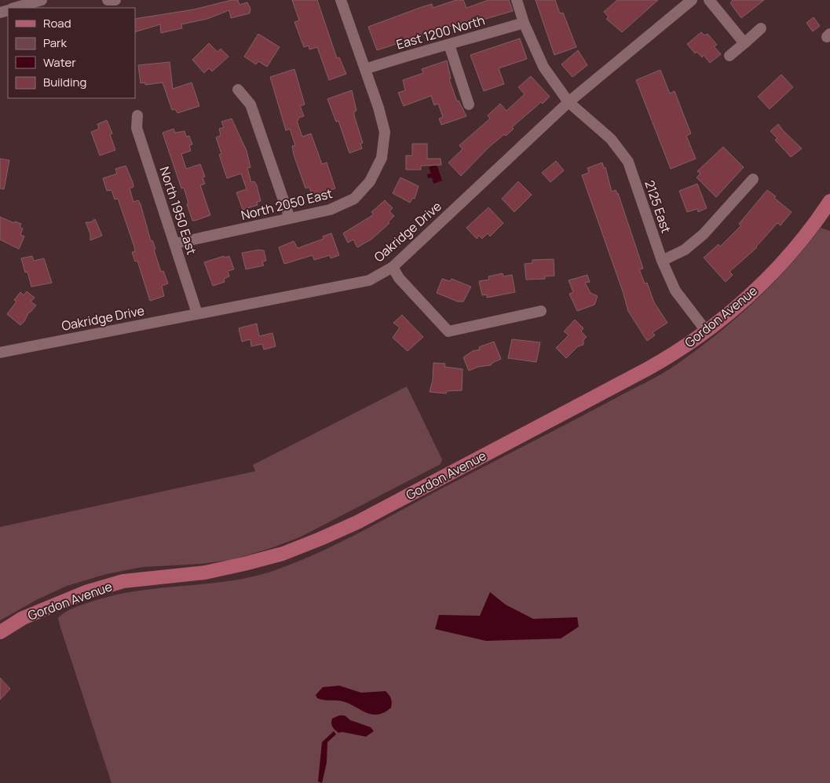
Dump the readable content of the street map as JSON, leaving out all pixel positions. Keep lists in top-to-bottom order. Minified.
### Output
{"streets":{"main road":["Gordon Avenue"],"street":["East 1200 North","North 2050 East","2125 East","North 1950 East","Oakridge Drive"]},"crossings":[["East 1200 North","North 2050 East"],["East 1200 North","2125 East"],["North 2050 East","North 1950 East"],["2125 East","Oakridge Drive"],["2125 East","Gordon Avenue"],["North 1950 East","Oakridge Drive"]],"legend":["Road","Park","Water","Building"]}
